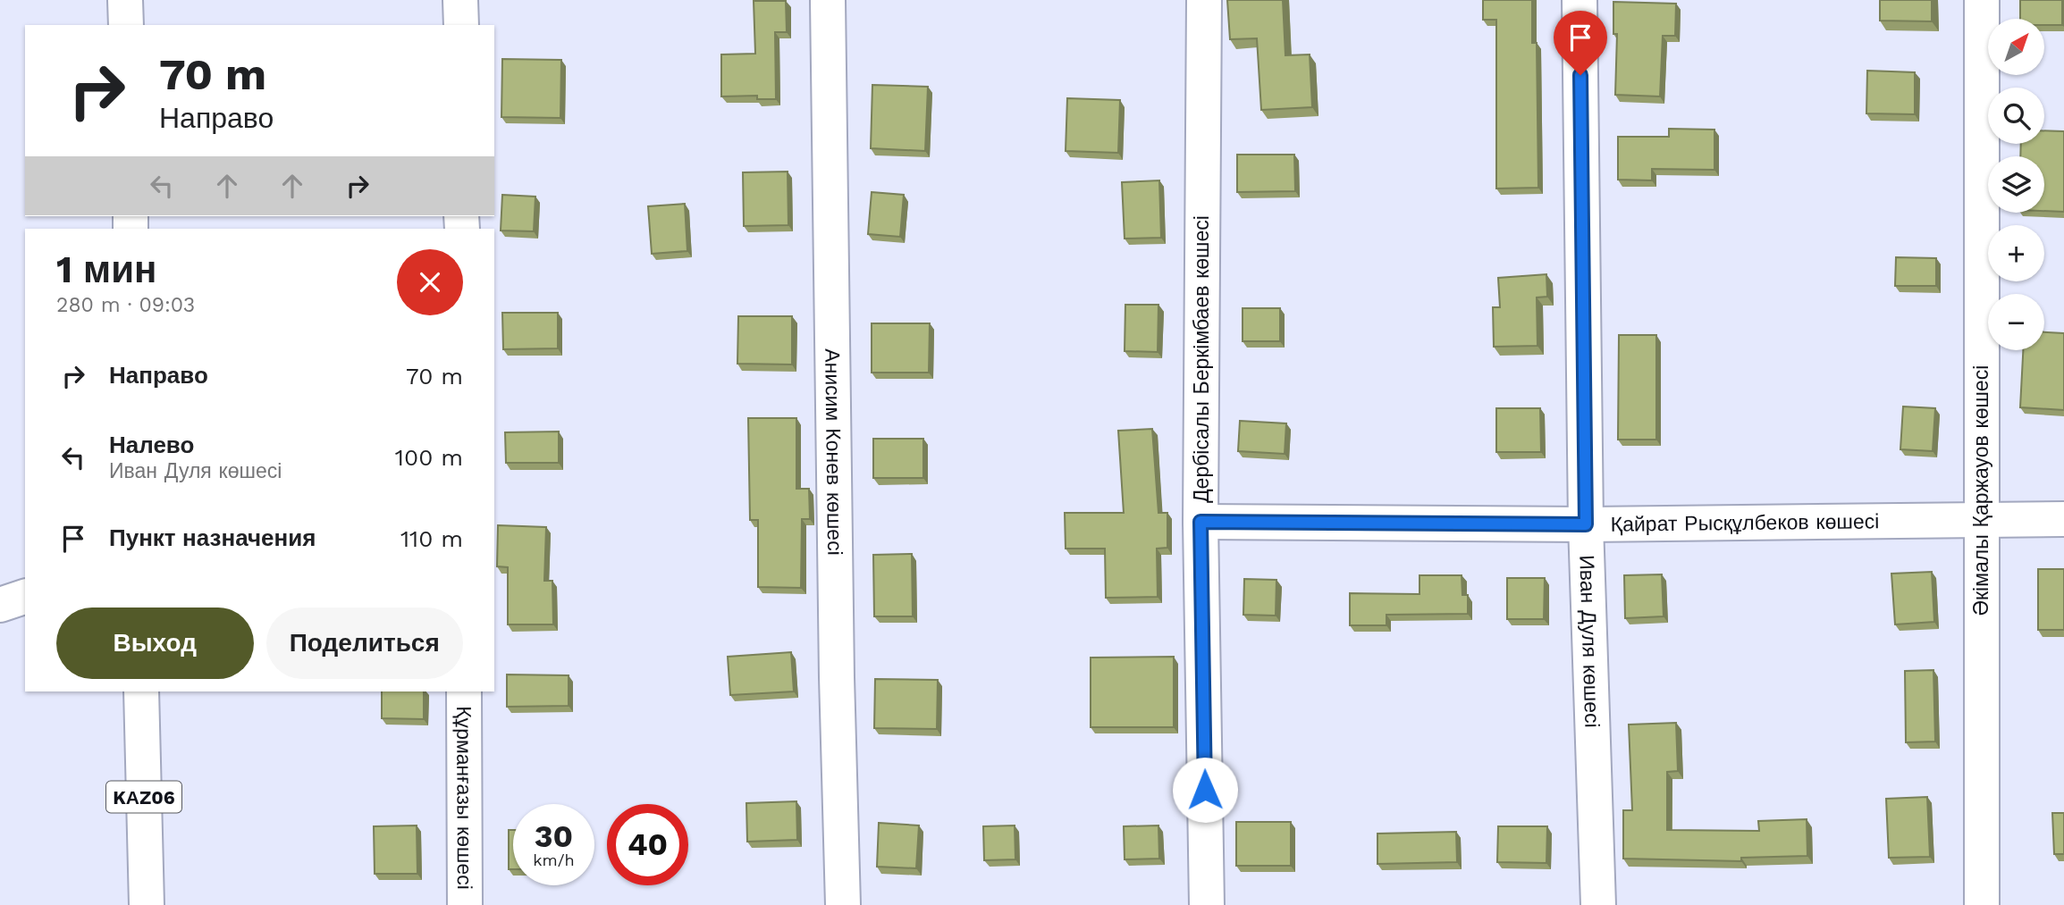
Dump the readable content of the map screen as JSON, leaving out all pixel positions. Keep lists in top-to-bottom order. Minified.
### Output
{"streets":{"main road":["Дербісалы Беркімбаев көшесі","Анисим Конев көшесі","Әкімалы Қаржауов көшесі","Қайрат Рысқұлбеков көшесі","Иван Дуля көшесі","KАZ06","Құрманғазы көшесі"]},"crossings":[["Дербісалы Беркімбаев көшесі","Қайрат Рысқұлбеков көшесі"],["Әкімалы Қаржауов көшесі","Қайрат Рысқұлбеков көшесі"],["Қайрат Рысқұлбеков көшесі","Иван Дуля көшесі"]],"north":"top right","page":{"map_buttons":["+","−"],"turn":["70 m","Направо"],"heading":["1 мин","280 m · 09:03"],"list":[{"name":"Направо","value":"70 m"},{"name":"Налево","note":"Иван Дуля көшесі","value":"100 m"},{"name":"Пункт назначения","value":"110 m"}],"buttons":["Выход","Поделиться"],"speed":"30 km/h","limit":"40"}}
